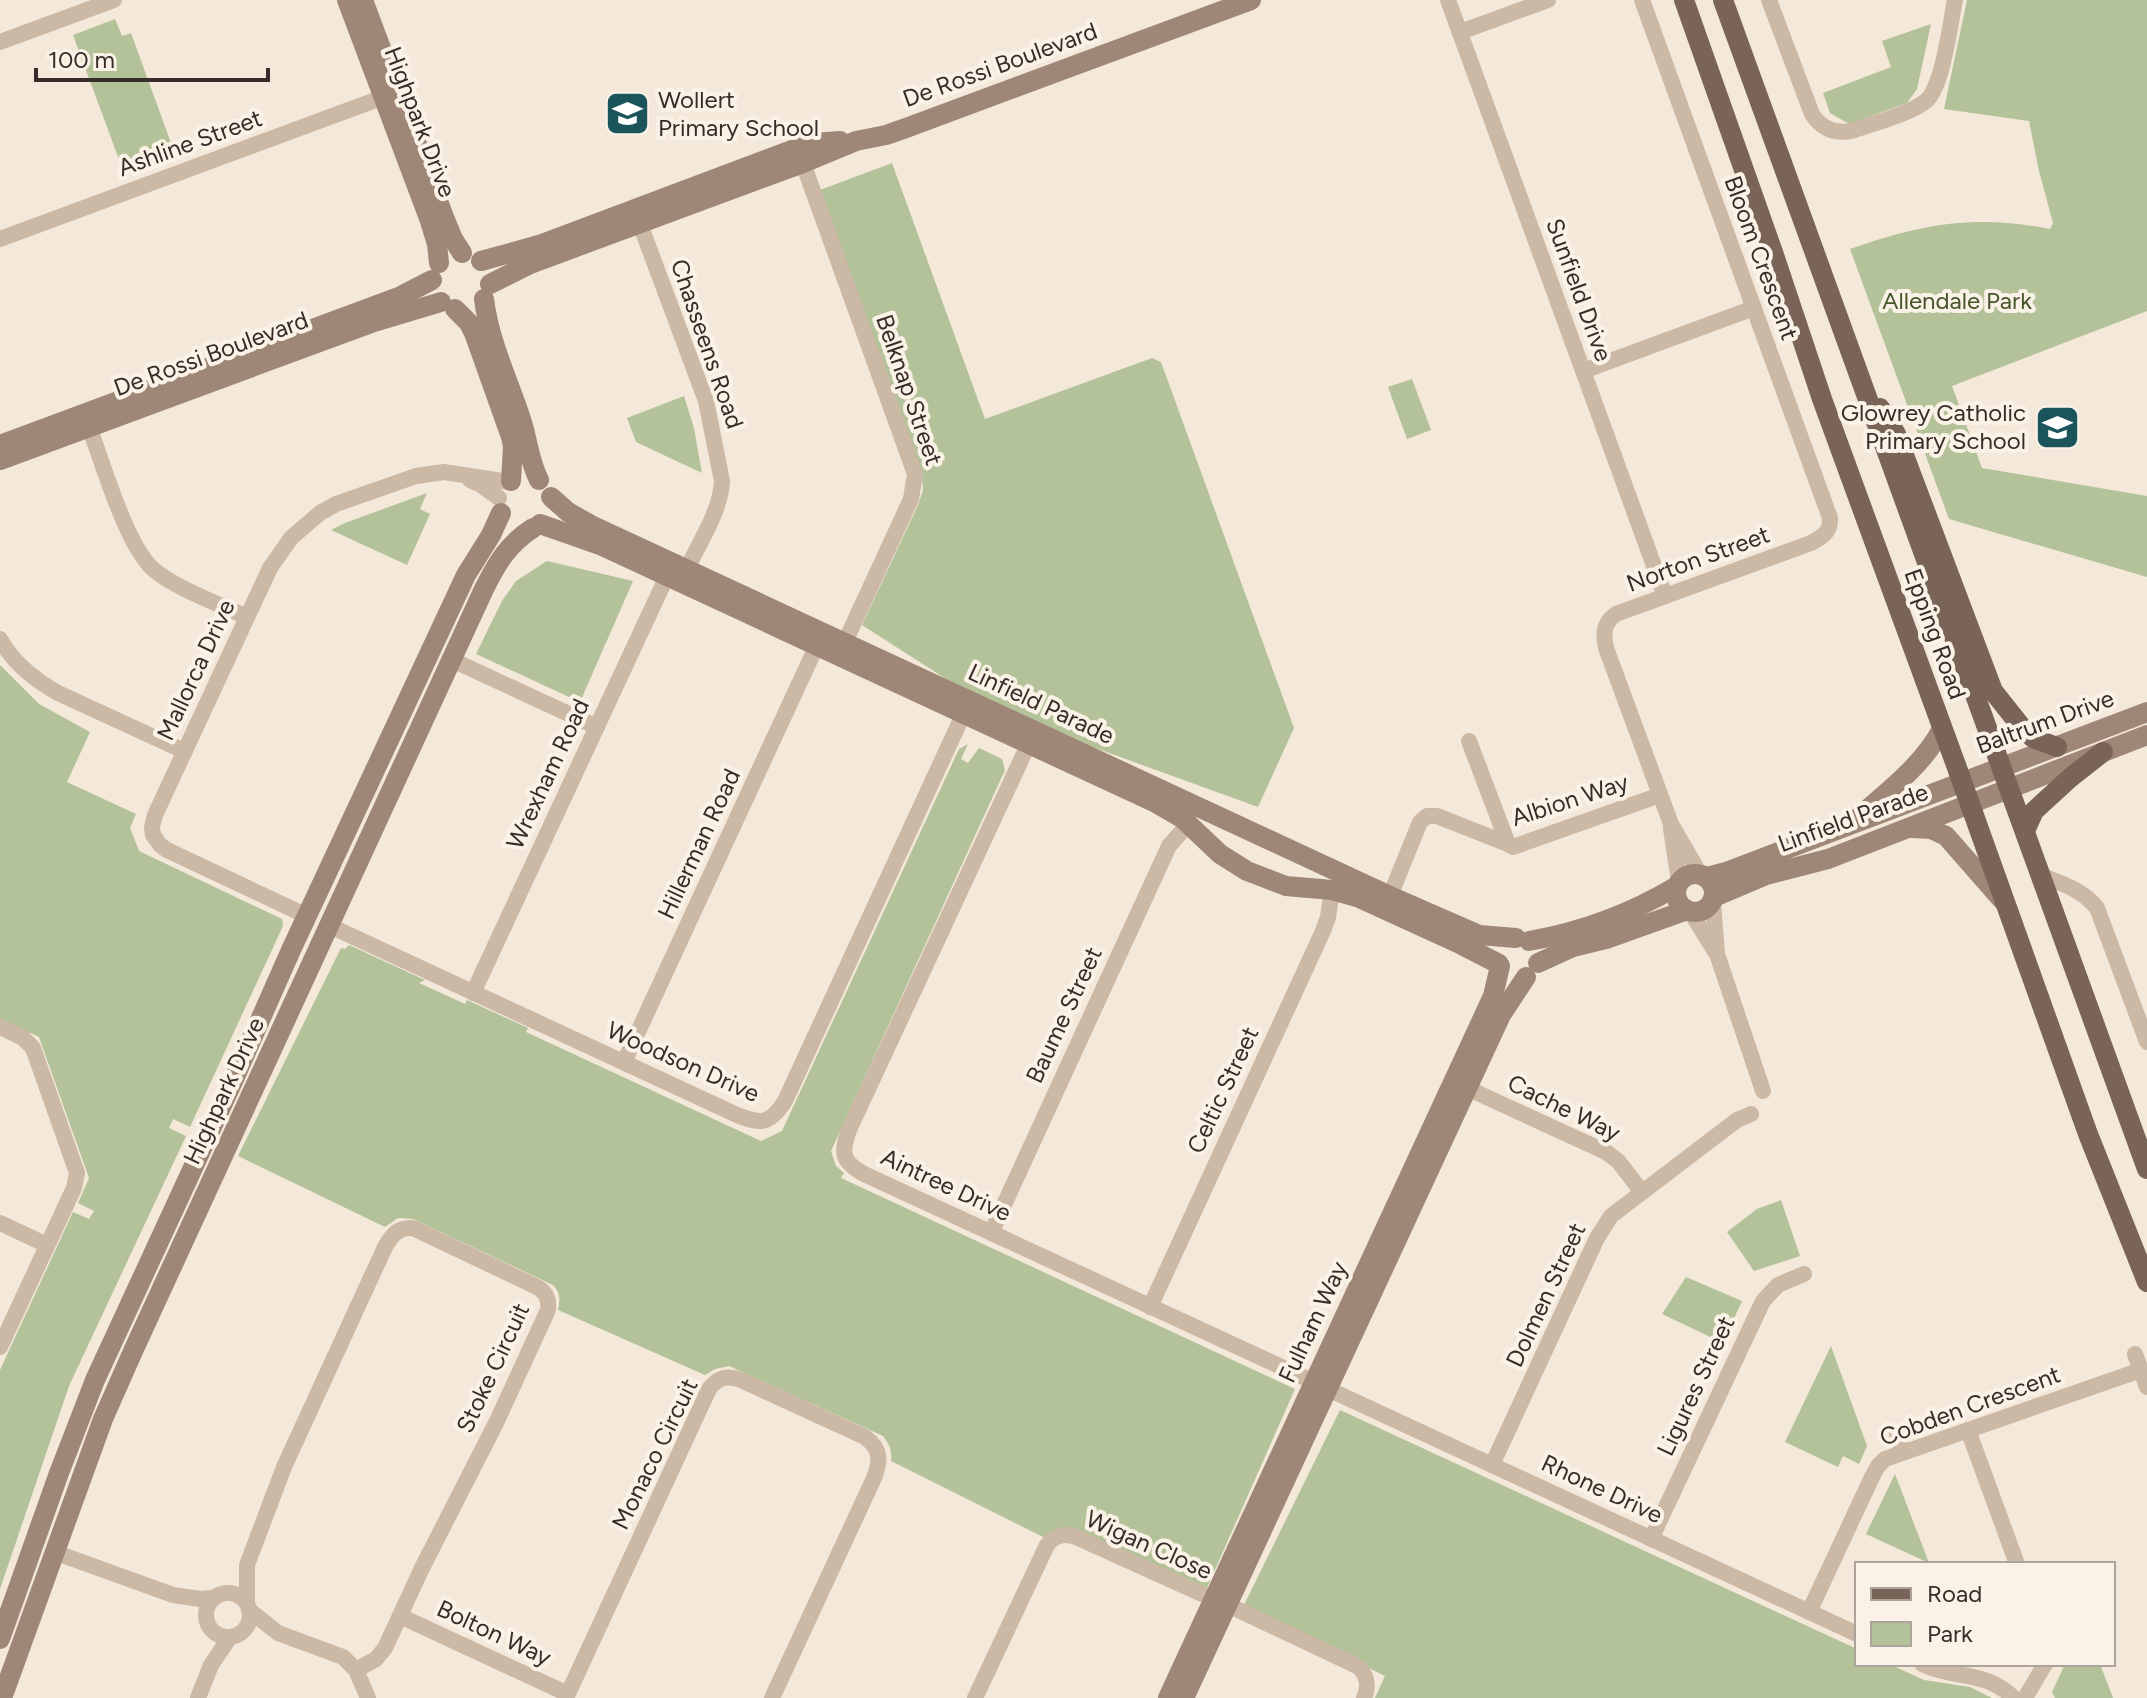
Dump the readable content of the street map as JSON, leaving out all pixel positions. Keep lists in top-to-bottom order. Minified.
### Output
{"streets":{"main road":["Epping Road"],"street":["De Rossi Boulevard","Highpark Drive","Ashline Street","Bloom Crescent","Sunfield Drive","Chasseens Road","Belknap Street","Norton Street","Mallorca Drive","Linfield Parade","Baltrum Drive","Wrexham Road","Albion Way","Hillerman Road","Baume Street","Woodson Drive","Celtic Street","Cache Way","Aintree Drive","Dolmen Street","Fulham Way","Stoke Circuit","Ligures Street","Cobden Crescent","Monaco Circuit","Rhone Drive","Wigan Close","Bolton Way"]},"crossings":[["De Rossi Boulevard","Highpark Drive"],["De Rossi Boulevard","Chasseens Road"],["De Rossi Boulevard","Belknap Street"],["Highpark Drive","Ashline Street"],["Highpark Drive","Mallorca Drive"],["Highpark Drive","Linfield Parade"],["Highpark Drive","Woodson Drive"],["Bloom Crescent","Norton Street"],["Sunfield Drive","Norton Street"],["Chasseens Road","Linfield Parade"],["Belknap Street","Linfield Parade"],["Norton Street","Linfield Parade"],["Norton Street","Albion Way"],["Epping Road","Linfield Parade"],["Epping Road","Baltrum Drive"],["Mallorca Drive","Linfield Parade"],["Linfield Parade","Baltrum Drive"],["Linfield Parade","Wrexham Road"],["Linfield Parade","Hillerman Road"],["Linfield Parade","Baume Street"],["Linfield Parade","Woodson Drive"],["Linfield Parade","Celtic Street"],["Linfield Parade","Aintree Drive"],["Linfield Parade","Fulham Way"],["Wrexham Road","Woodson Drive"],["Hillerman Road","Woodson Drive"],["Baume Street","Aintree Drive"],["Celtic Street","Aintree Drive"],["Cache Way","Dolmen Street"],["Cache Way","Fulham Way"],["Aintree Drive","Fulham Way"],["Aintree Drive","Rhone Drive"],["Dolmen Street","Rhone Drive"],["Fulham Way","Rhone Drive"],["Fulham Way","Wigan Close"],["Stoke Circuit","Bolton Way"],["Ligures Street","Rhone Drive"],["Cobden Crescent","Rhone Drive"],["Monaco Circuit","Bolton Way"]],"parks":["Allendale Park"],"places":{"school or university":["Wollert Primary School","Glowrey Catholic Primary School"]},"legend":["Road","Park"],"scale_bar":"100 m"}
